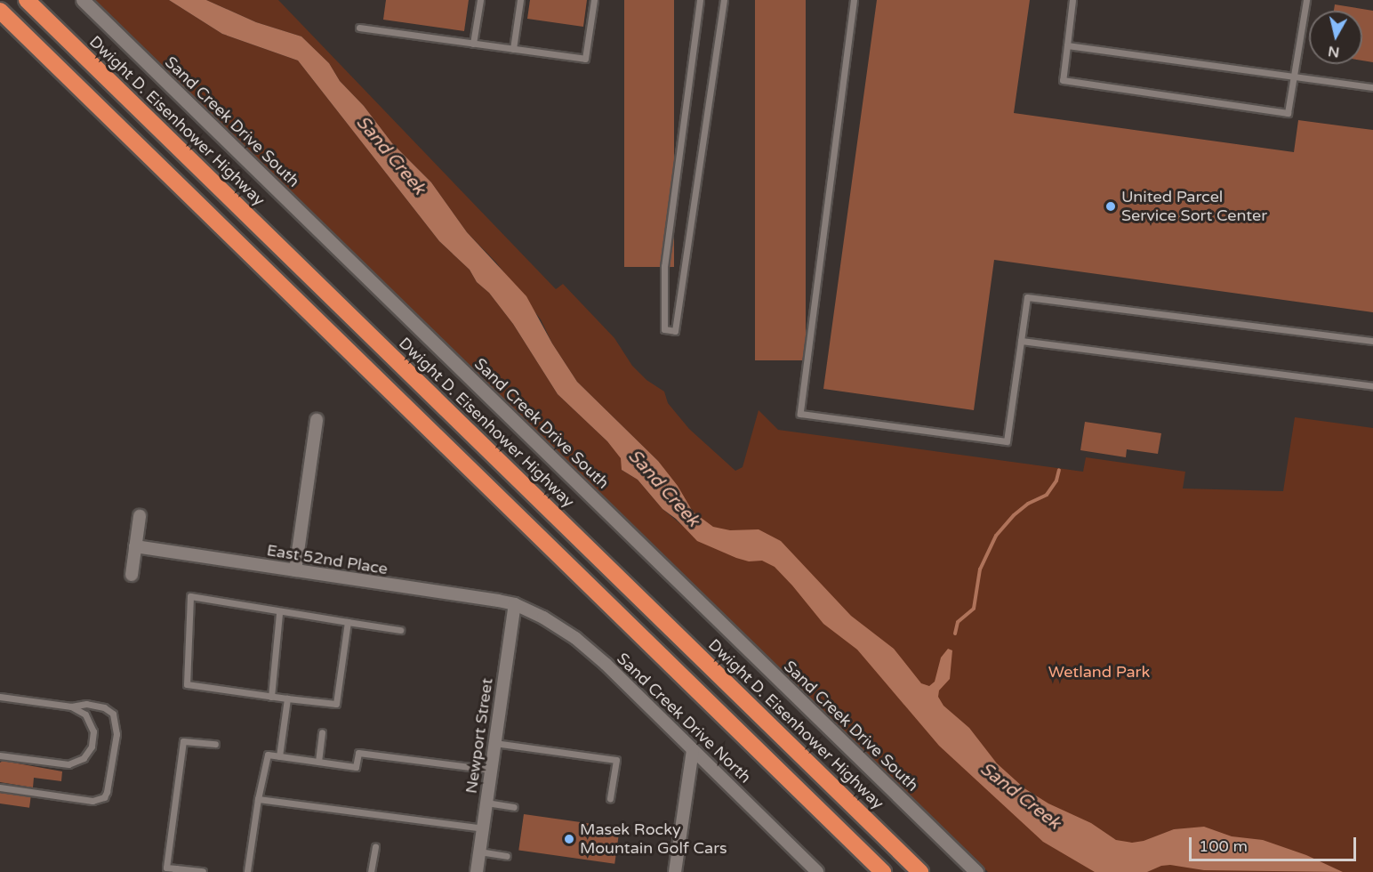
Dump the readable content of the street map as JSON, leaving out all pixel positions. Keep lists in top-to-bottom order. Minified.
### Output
{"streets":{"highway":["Dwight D. Eisenhower Highway"],"main road":["Sand Creek Drive South"],"street":["East 52nd Place","Sand Creek Drive North","Newport Street"]},"crossings":[["East 52nd Place","Sand Creek Drive North"],["East 52nd Place","Newport Street"],["Sand Creek Drive North","Newport Street"]],"water":["Sand Creek"],"parks":["Wetland Park"],"places":["United Parcel Service Sort Center","Masek Rocky Mountain Golf Cars"],"scale_bar":"100 m","north":"bottom"}
